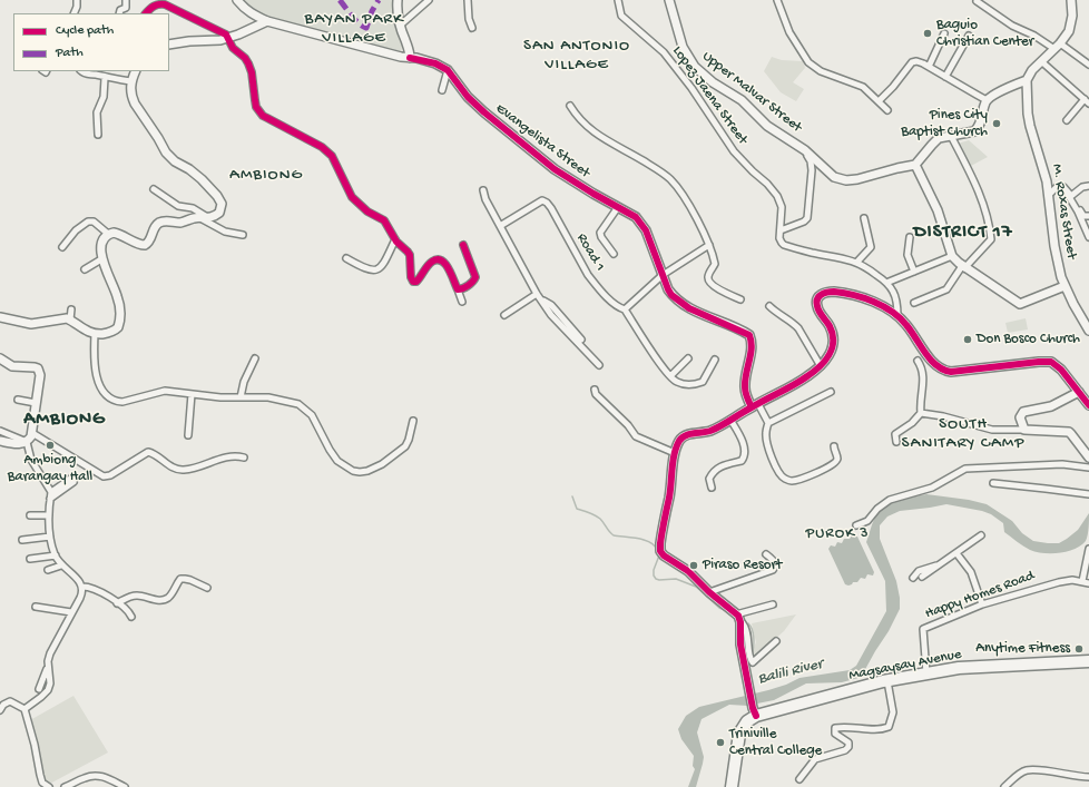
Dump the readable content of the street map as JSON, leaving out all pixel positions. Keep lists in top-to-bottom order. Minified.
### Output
{"streets":{"highway":["Magsaysay Avenue"],"street":["Upper Malvar Street","Lopez Jaena Street","Evangelista Street","M. Roxas Street","Road 1","Happy Homes Road"]},"crossings":[["Upper Malvar Street","Lopez Jaena Street"],["Happy Homes Road","Magsaysay Avenue"]],"districts":["BAYAN PARK VILLAGE","SAN ANTONIO VILLAGE","AMBIONG","DISTRICT 17","AMBIONG","SOUTH SANITARY CAMP","PUROK 3"],"water":["Balili River"],"places":["Baguio Christian Center","Pines City Baptist Church","Don Bosco Church","Ambiong Barangay Hall","Piraso Resort","Anytime Fitness","Triniville Central College"],"legend":["Cycle path","Path"]}
